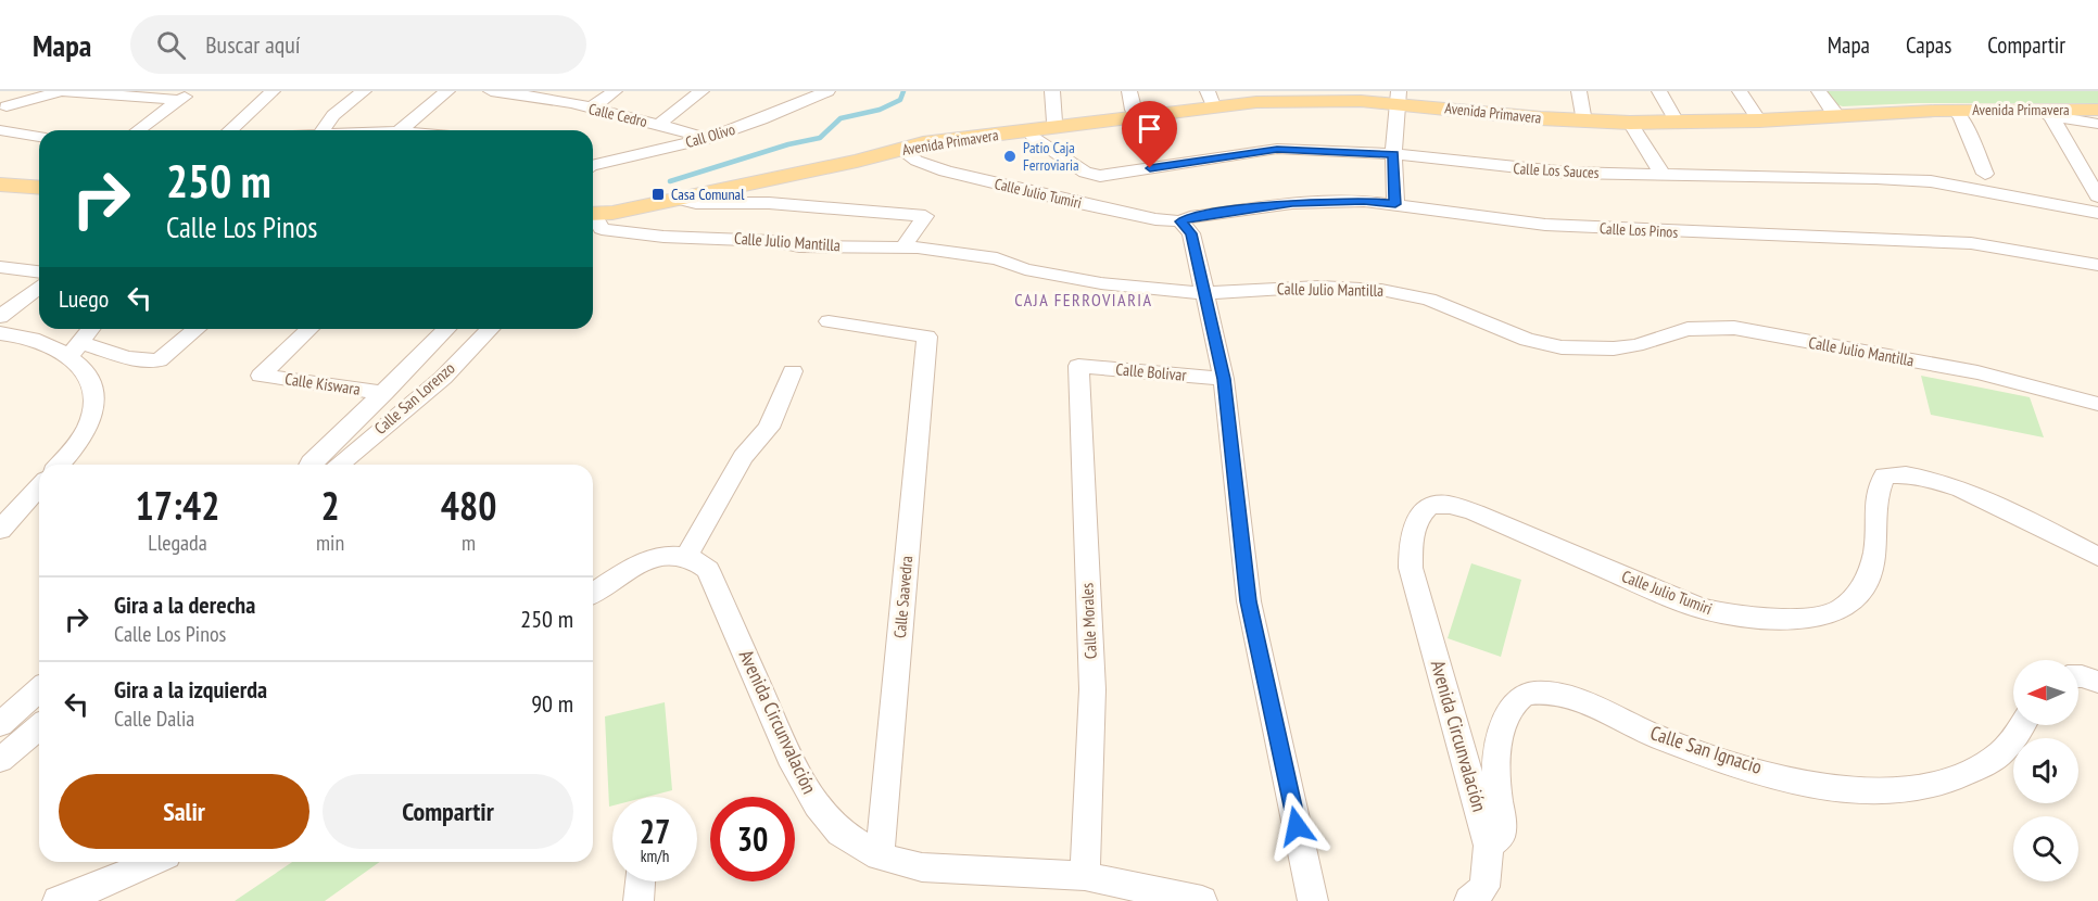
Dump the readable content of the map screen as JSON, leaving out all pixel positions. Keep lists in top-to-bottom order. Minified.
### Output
{"streets":{"main road":["Avenida Primavera"],"street":["Calle Cedro","Call Olivo","Calle Los Sauces","Calle Julio Tumiri","Calle Los Pinos","Calle Julio Mantilla","Calle Bolivar","Calle Kiswara","Calle San Lorenzo","Calle Saavedra","Calle Morales","Avenida Circunvalación","Calle San Ignacio"]},"crossings":[["Avenida Primavera","Calle Los Sauces"],["Avenida Primavera","Calle Julio Tumiri"],["Calle Cedro","Call Olivo"],["Calle Julio Tumiri","Calle Los Pinos"],["Calle Julio Tumiri","Avenida Circunvalación"],["Calle Bolivar","Calle Morales"],["Calle Saavedra","Avenida Circunvalación"],["Calle Morales","Avenida Circunvalación"],["Avenida Circunvalación","Calle San Ignacio"]],"districts":["CAJA FERROVIARIA"],"places":{"other":["Patio Caja Ferroviaria"],"transit":["Casa Comunal"]},"north":"left","page":{"header":"Mapa","search":"Buscar aquí","nav":["Mapa","Capas","Compartir"],"turn":["250 m","Calle Los Pinos"],"then":"Luego","eta":["17:42","Llegada","2","min","480","m"],"list":[{"name":"Gira a la derecha","note":"Calle Los Pinos","value":"250 m"},{"name":"Gira a la izquierda","note":"Calle Dalia","value":"90 m"}],"buttons":["Salir","Compartir"],"speed":"27 km/h","limit":"30"}}
